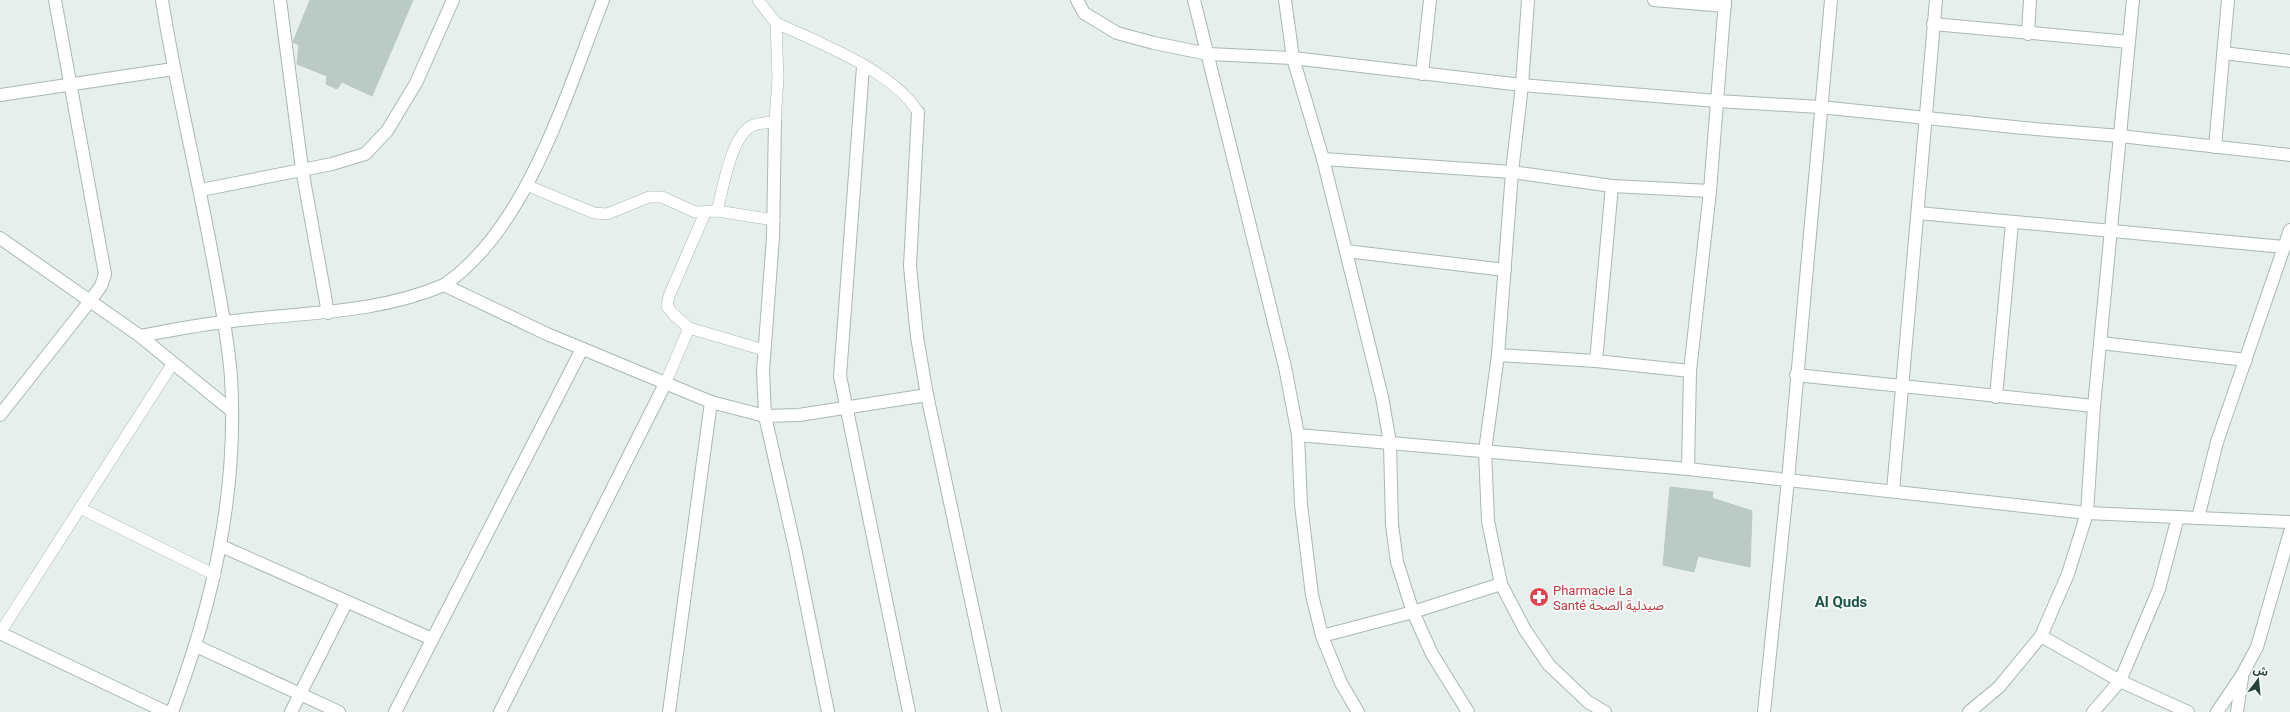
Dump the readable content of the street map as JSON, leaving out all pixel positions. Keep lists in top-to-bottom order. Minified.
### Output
{"districts":["Al Quds"],"places":{"pharmacy":["Pharmacie La Santé صيدلية الصحة"]},"north":"top"}
